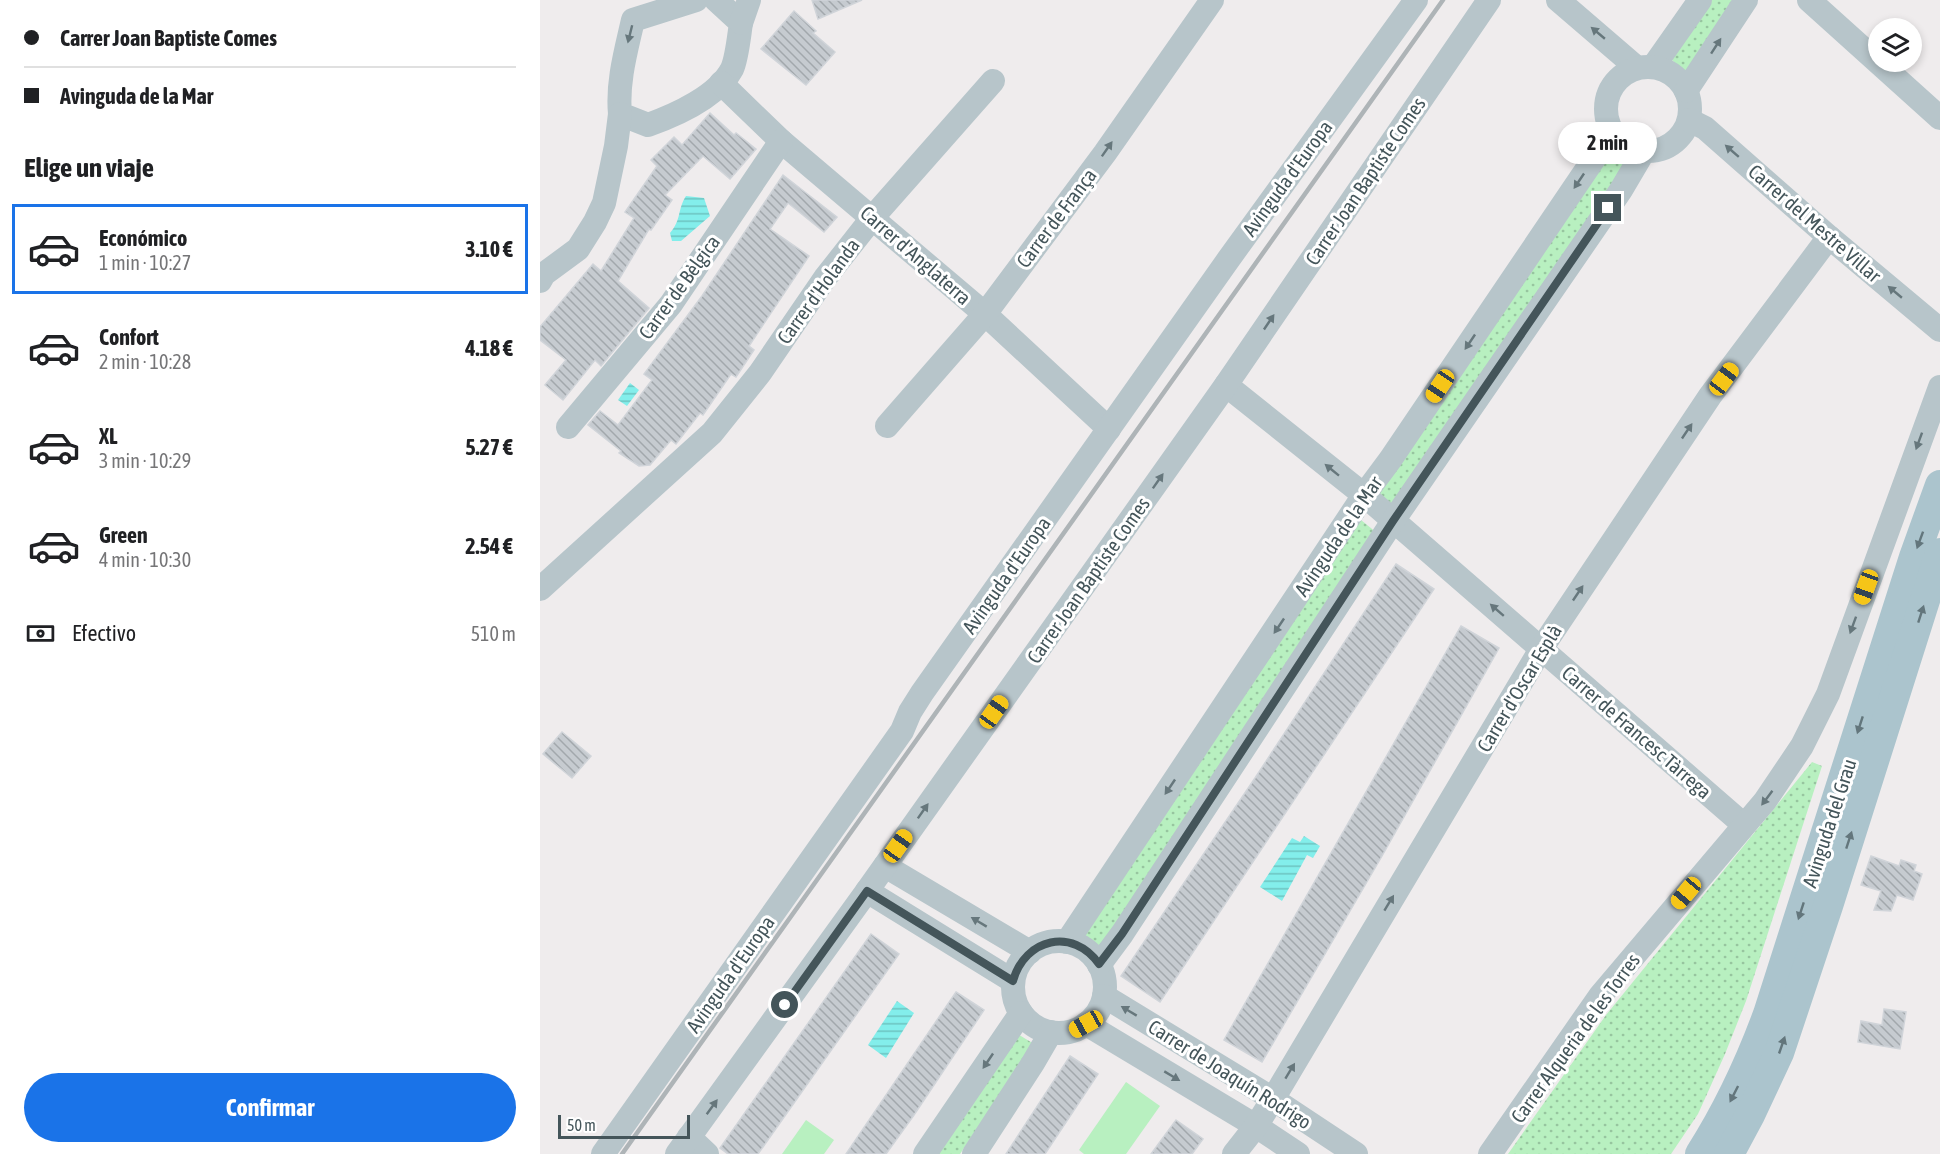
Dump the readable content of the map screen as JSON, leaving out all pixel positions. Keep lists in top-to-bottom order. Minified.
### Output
{"streets":{"main road":["Avinguda del Grau"],"street":["Avinguda d'Europa","Carrer Joan Baptiste Comes","Carrer de França","Carrer del Mestre Villar","Carrer d'Anglaterra","Carrer de Bèlgica","Carrer d'Holanda","Avinguda de la Mar","Carrer d'Oscar Esplà","Carrer de Francesc Tàrrega","Carrer Alqueria de les Torres","Carrer de Joaquín Rodrigo"]},"crossings":[["Avinguda d'Europa","Carrer d'Anglaterra"],["Carrer Joan Baptiste Comes","Carrer de Francesc Tàrrega"],["Carrer de França","Carrer d'Anglaterra"],["Carrer del Mestre Villar","Avinguda de la Mar"],["Carrer del Mestre Villar","Carrer d'Oscar Esplà"],["Carrer d'Anglaterra","Carrer de Bèlgica"],["Carrer d'Anglaterra","Carrer d'Holanda"],["Avinguda de la Mar","Carrer de Francesc Tàrrega"],["Avinguda de la Mar","Carrer de Joaquín Rodrigo"],["Carrer d'Oscar Esplà","Carrer de Francesc Tàrrega"],["Carrer d'Oscar Esplà","Carrer de Joaquín Rodrigo"],["Carrer de Francesc Tàrrega","Carrer Alqueria de les Torres"]],"one_way":["Carrer Joan Baptiste Comes","Carrer de França","Carrer d'Oscar Esplà","Carrer de Francesc Tàrrega","Carrer Alqueria de les Torres"],"scale_bar":"50 m","page":{"banner":["Carrer Joan Baptiste Comes","Avinguda de la Mar"],"bubble":"2 min","heading":"Elige un viaje","list":[{"name":"Económico","note":"1 min · 10:27","value":"3.10 €"},{"name":"Confort","note":"2 min · 10:28","value":"4.18 €"},{"name":"XL","note":"3 min · 10:29","value":"5.27 €"},{"name":"Green","note":"4 min · 10:30","value":"2.54 €"}],"pay":["Efectivo","510 m"],"buttons":"Confirmar","scale":"50 m"}}
